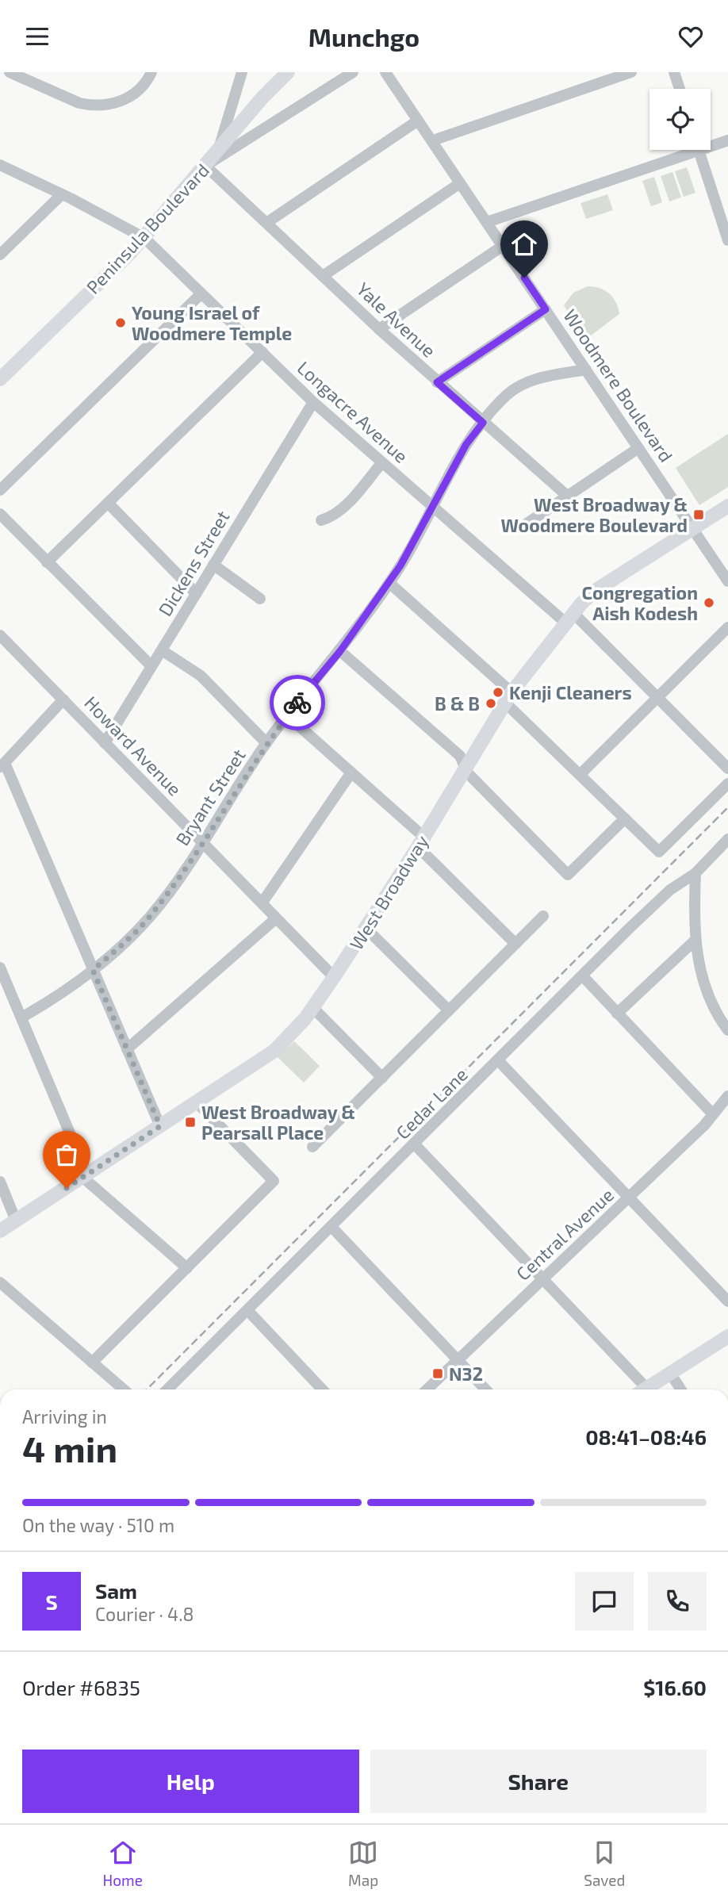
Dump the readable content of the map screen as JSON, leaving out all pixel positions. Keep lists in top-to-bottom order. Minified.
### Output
{"streets":{"main road":["Peninsula Boulevard","West Broadway"],"street":["Yale Avenue","Woodmere Boulevard","Longacre Avenue","Dickens Street","Howard Avenue","Bryant Street","Cedar Lane","Central Avenue"]},"crossings":[["Peninsula Boulevard","Yale Avenue"],["Peninsula Boulevard","Longacre Avenue"],["Yale Avenue","Bryant Street"],["Woodmere Boulevard","Bryant Street"],["Woodmere Boulevard","West Broadway"],["Longacre Avenue","Dickens Street"],["Longacre Avenue","Bryant Street"],["Longacre Avenue","West Broadway"],["Dickens Street","Howard Avenue"],["Howard Avenue","Bryant Street"],["Howard Avenue","West Broadway"]],"places":{"other":["Young Israel of Woodmere Temple","Congregation Aish Kodesh","Kenji Cleaners","B & B"],"transit":["West Broadway & Woodmere Boulevard","West Broadway & Pearsall Place","N32"]},"page":{"header":"Munchgo","heading":["4 min","Arriving in","08:41–08:46"],"panel":["Sam","Courier · 4.8","Order #6835","$16.60"],"bar":"On the way · 510 m","round":"S","buttons":["Help","Share"],"tabs":["Home","Map","Saved"]}}
